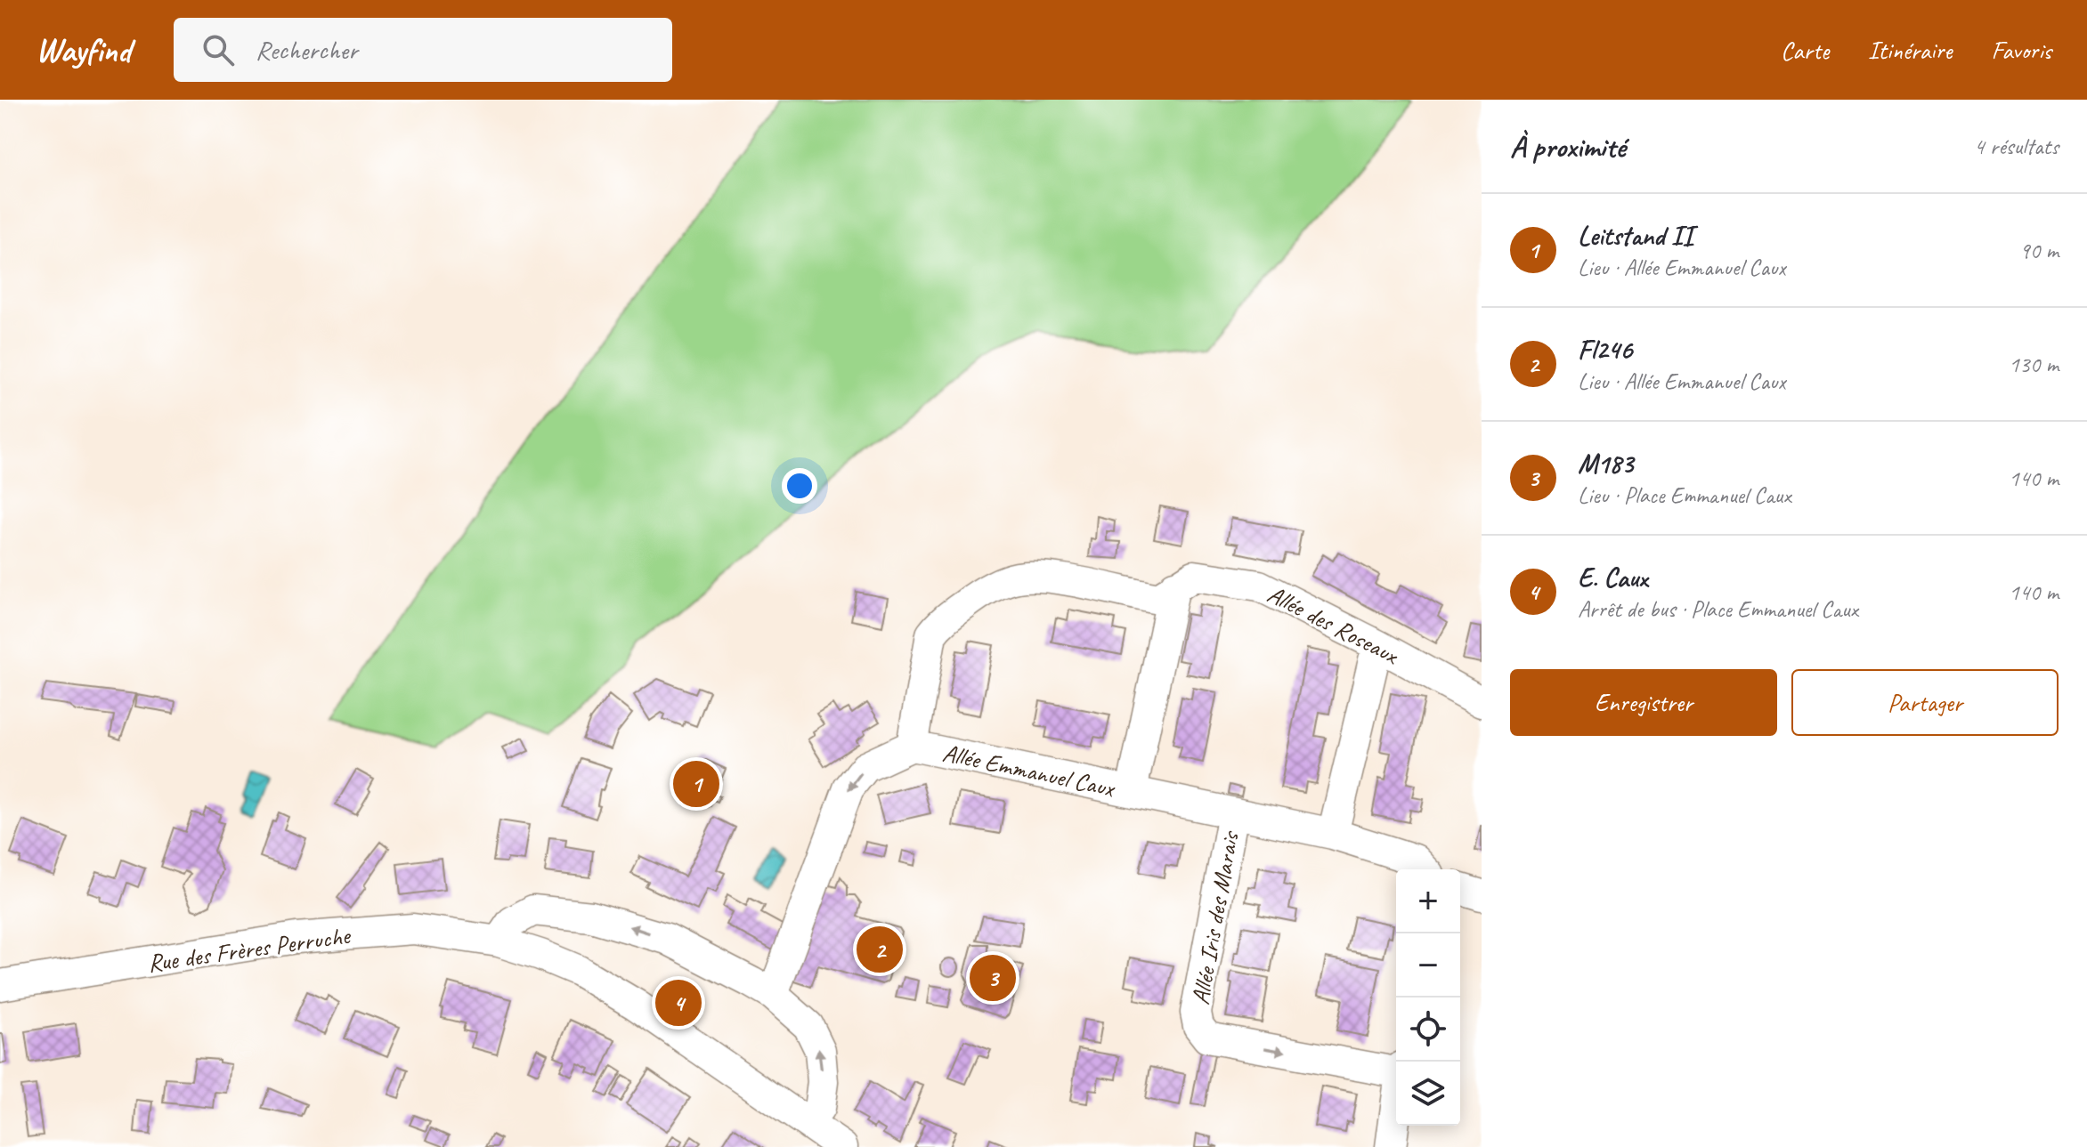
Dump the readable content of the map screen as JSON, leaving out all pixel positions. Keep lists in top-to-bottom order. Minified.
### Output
{"streets":{"street":["Allée des Roseaux","Allée Emmanuel Caux","Allée Iris des Marais","Rue des Frères Perruche"]},"crossings":[["Allée des Roseaux","Allée Emmanuel Caux"],["Allée Emmanuel Caux","Allée Iris des Marais"]],"page":{"header":"Wayfind","search":"Rechercher","nav":["Carte","Itinéraire","Favoris"],"heading":["À proximité","4 résultats"],"list":[{"mark":"1","name":"Leitstand II","note":"Lieu · Allée Emmanuel Caux","value":"90 m"},{"mark":"2","name":"Fl246","note":"Lieu · Allée Emmanuel Caux","value":"130 m"},{"mark":"3","name":"M183","note":"Lieu · Place Emmanuel Caux","value":"140 m"},{"mark":"4","name":"E. Caux","note":"Arrêt de bus · Place Emmanuel Caux","value":"140 m"}],"buttons":["Enregistrer","Partager"],"pins":["1","2","3","4"],"map_buttons":["+","−"]}}
